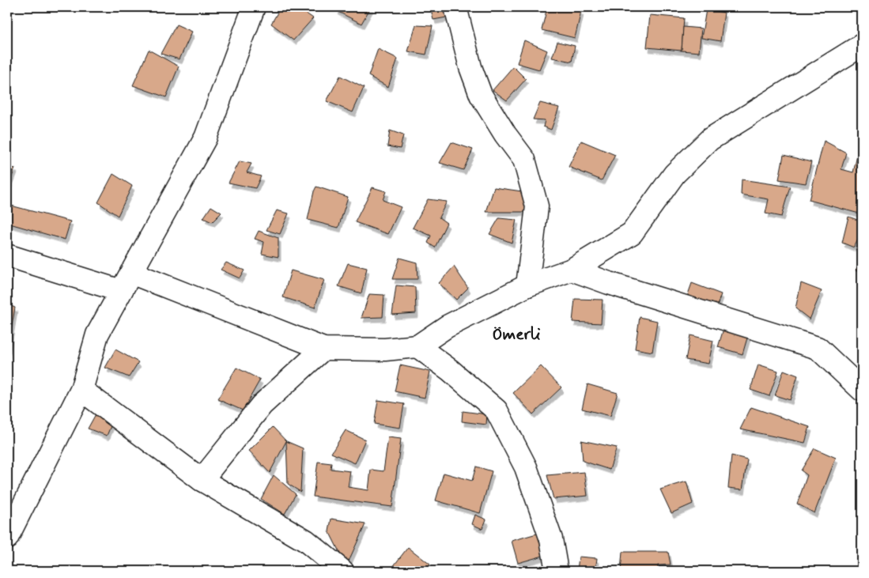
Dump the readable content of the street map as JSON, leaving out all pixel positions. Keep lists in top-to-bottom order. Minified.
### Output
{"districts":["Ömerli"]}
